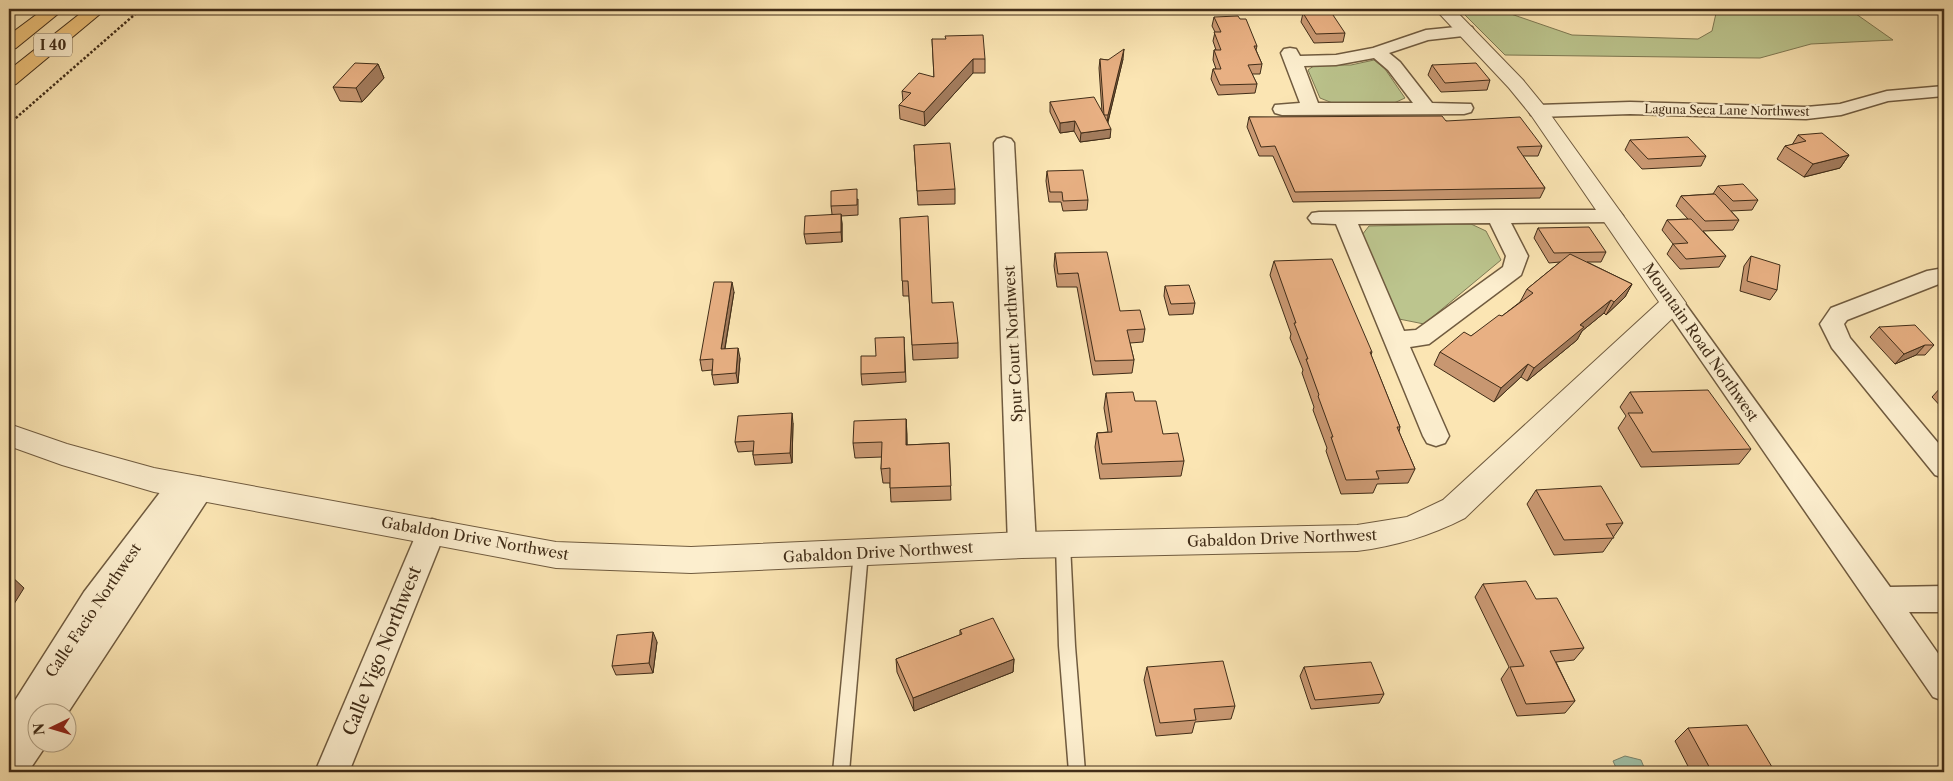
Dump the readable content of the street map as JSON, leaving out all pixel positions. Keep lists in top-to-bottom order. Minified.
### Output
{"streets":{"highway":["I 40"],"street":["Laguna Seca Lane Northwest","Mountain Road Northwest","Spur Court Northwest","Gabaldon Drive Northwest","Calle Facio Northwest","Calle Vigo Northwest"]},"crossings":[["Laguna Seca Lane Northwest","Mountain Road Northwest"],["Mountain Road Northwest","Gabaldon Drive Northwest"],["Spur Court Northwest","Gabaldon Drive Northwest"],["Gabaldon Drive Northwest","Calle Facio Northwest"],["Gabaldon Drive Northwest","Calle Vigo Northwest"]],"north":"left"}
